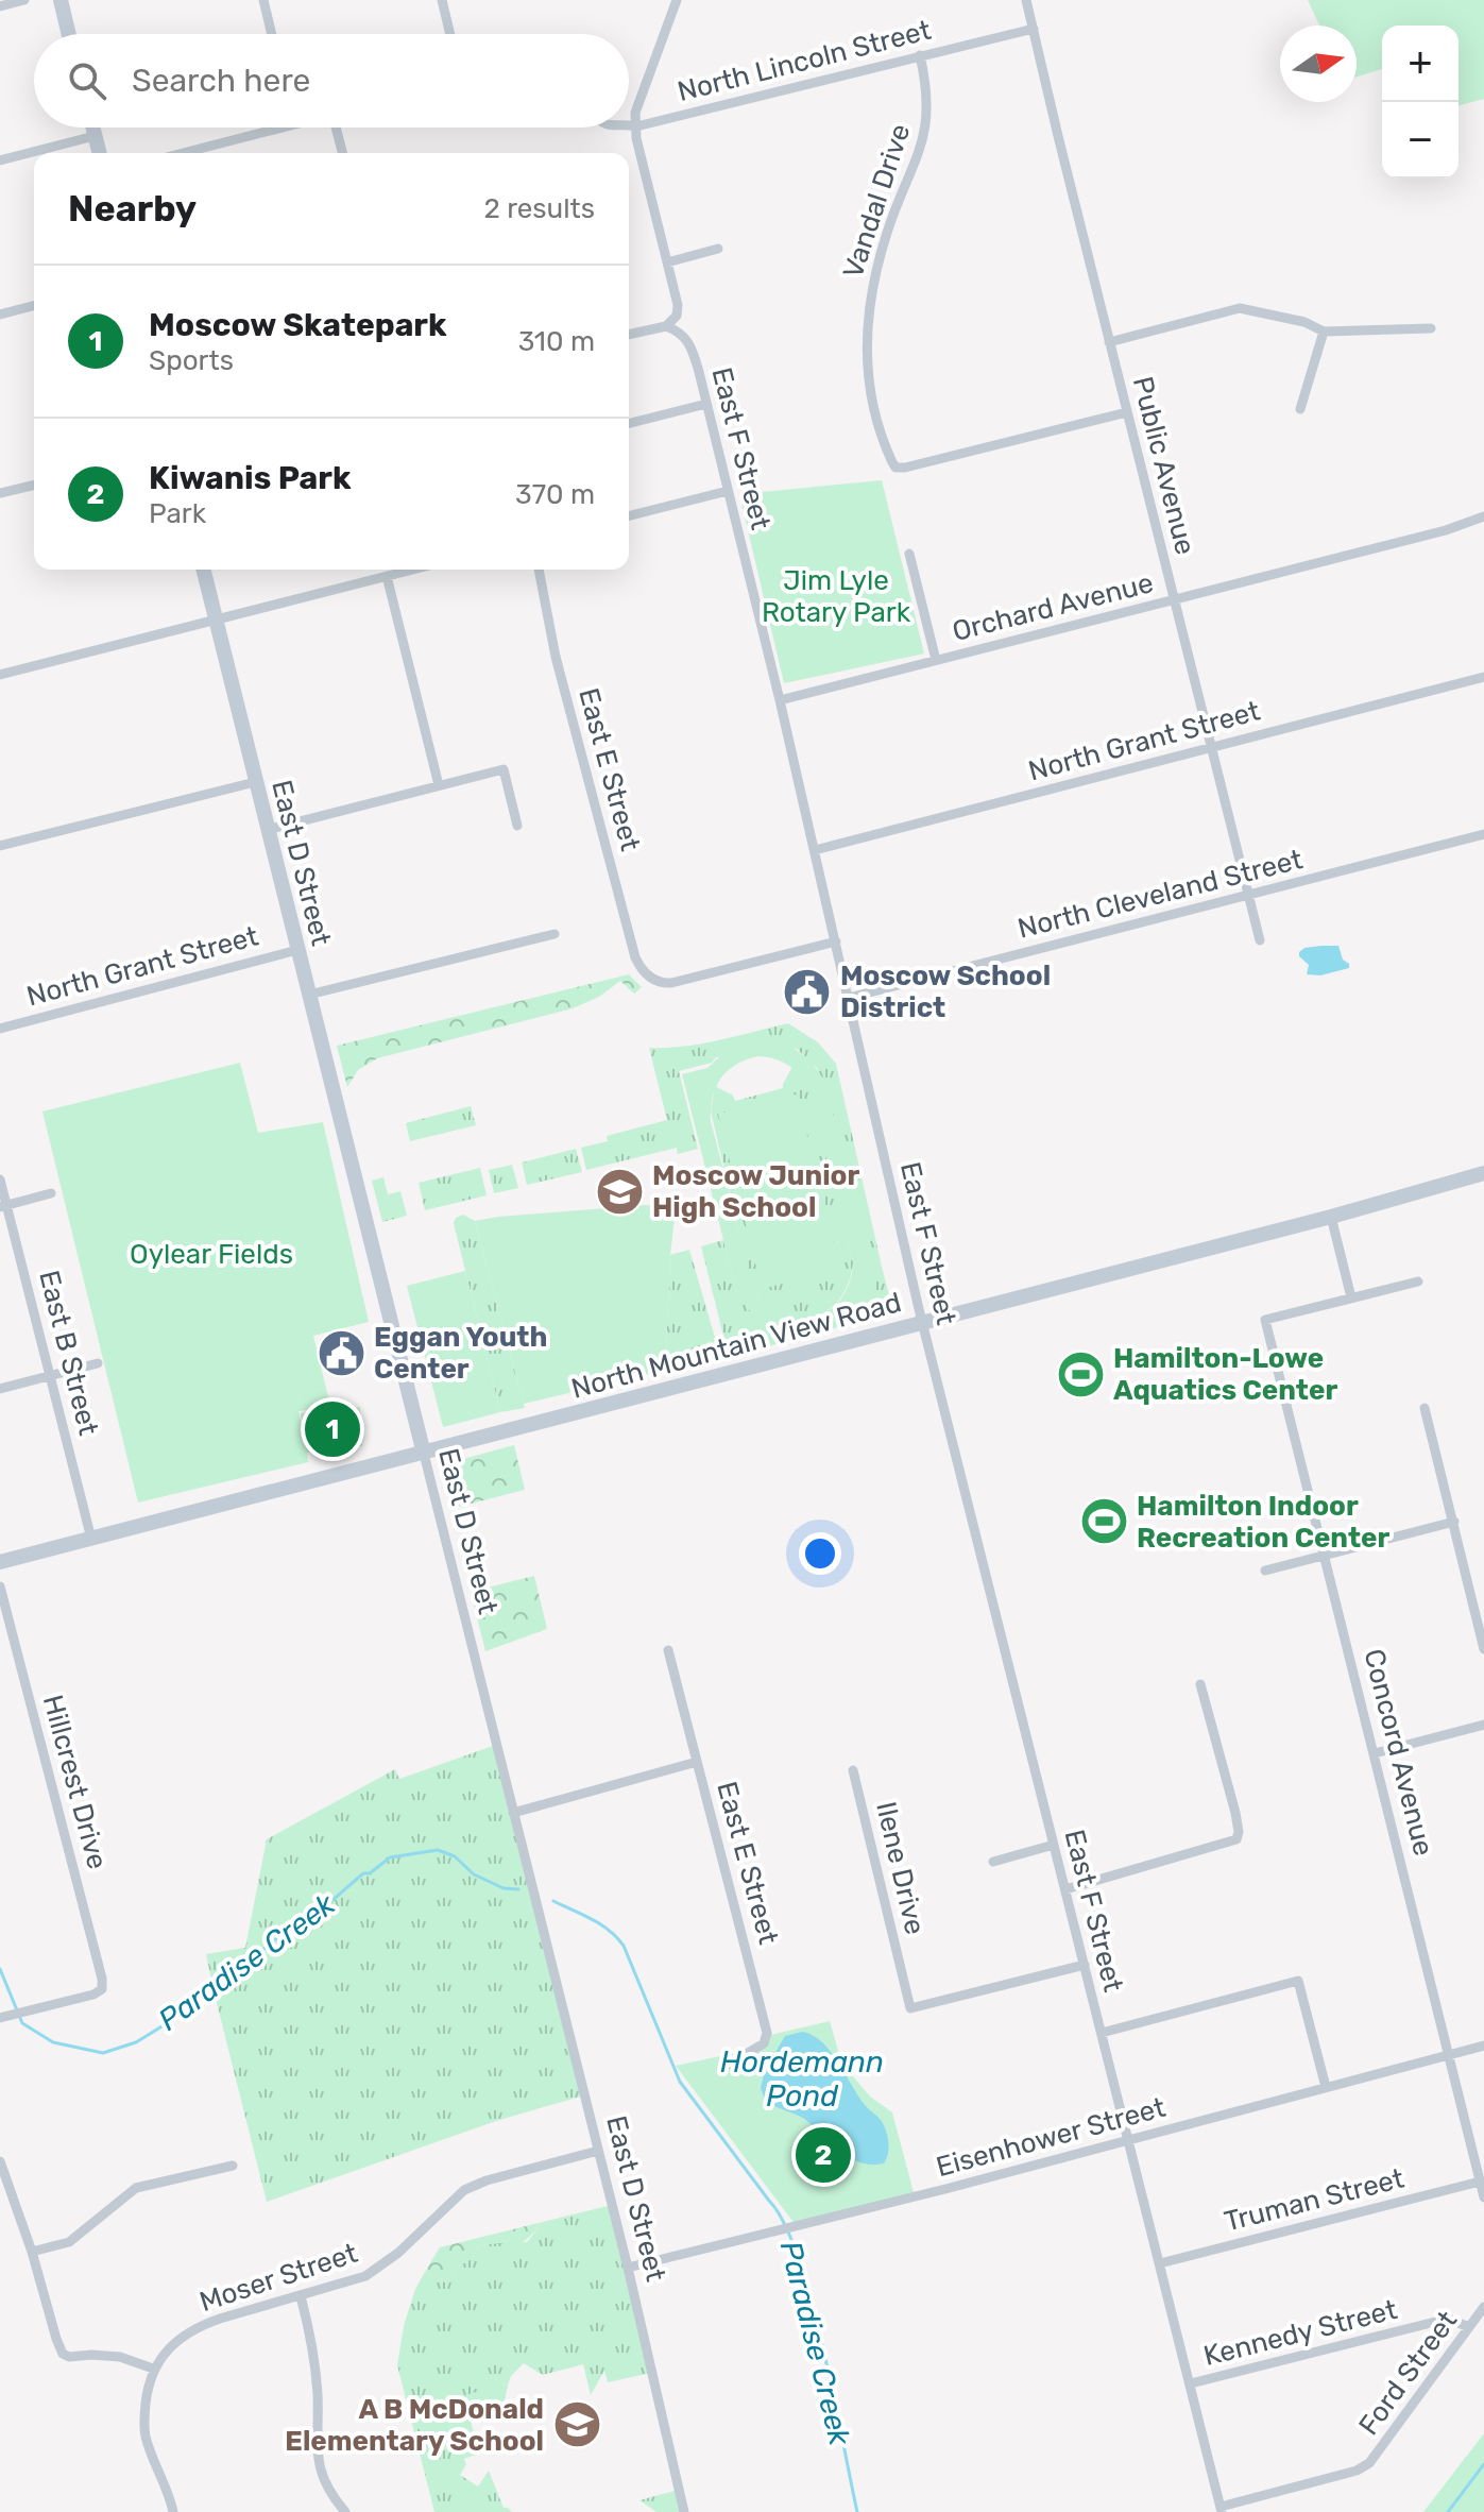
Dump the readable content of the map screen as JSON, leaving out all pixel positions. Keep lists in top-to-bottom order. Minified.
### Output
{"streets":{"street":["North Lincoln Street","Vandal Drive","East F Street","Public Avenue","Orchard Avenue","North Grant Street","East E Street","East D Street","North Cleveland Street","North Mountain View Road","East B Street","Concord Avenue","Hillcrest Drive","Ilene Drive","Eisenhower Street","Truman Street","Moser Street","Kennedy Street","Ford Street"]},"crossings":[["North Lincoln Street","Vandal Drive"],["North Lincoln Street","Public Avenue"],["Vandal Drive","Public Avenue"],["East F Street","Orchard Avenue"],["East F Street","North Grant Street"],["East F Street","East E Street"],["East F Street","North Cleveland Street"],["East F Street","North Mountain View Road"],["East F Street","Ilene Drive"],["East F Street","Eisenhower Street"],["East F Street","Truman Street"],["East F Street","Kennedy Street"],["East F Street","Ford Street"],["Public Avenue","Orchard Avenue"],["Public Avenue","North Grant Street"],["Public Avenue","North Cleveland Street"],["North Grant Street","East D Street"],["East D Street","North Mountain View Road"],["East D Street","Eisenhower Street"],["East D Street","Moser Street"],["North Mountain View Road","East B Street"],["Concord Avenue","Eisenhower Street"],["Concord Avenue","Truman Street"],["Kennedy Street","Ford Street"]],"water":["Paradise Creek","Hordemann Pond"],"parks":["Jim Lyle Rotary Park","Oylear Fields"],"places":{"public building":["Moscow School District","Eggan Youth Center"],"school or university":["Moscow Junior High School","A B McDonald Elementary School"],"sports":["Hamilton-Lowe Aquatics Center","Hamilton Indoor Recreation Center"]},"north":"right","page":{"map_buttons":["+","−"],"search":"Search here","heading":["Nearby","2 results"],"list":[{"mark":"1","name":"Moscow Skatepark","note":"Sports","value":"310 m"},{"mark":"2","name":"Kiwanis Park","note":"Park","value":"370 m"}],"pins":["1","2"]}}
